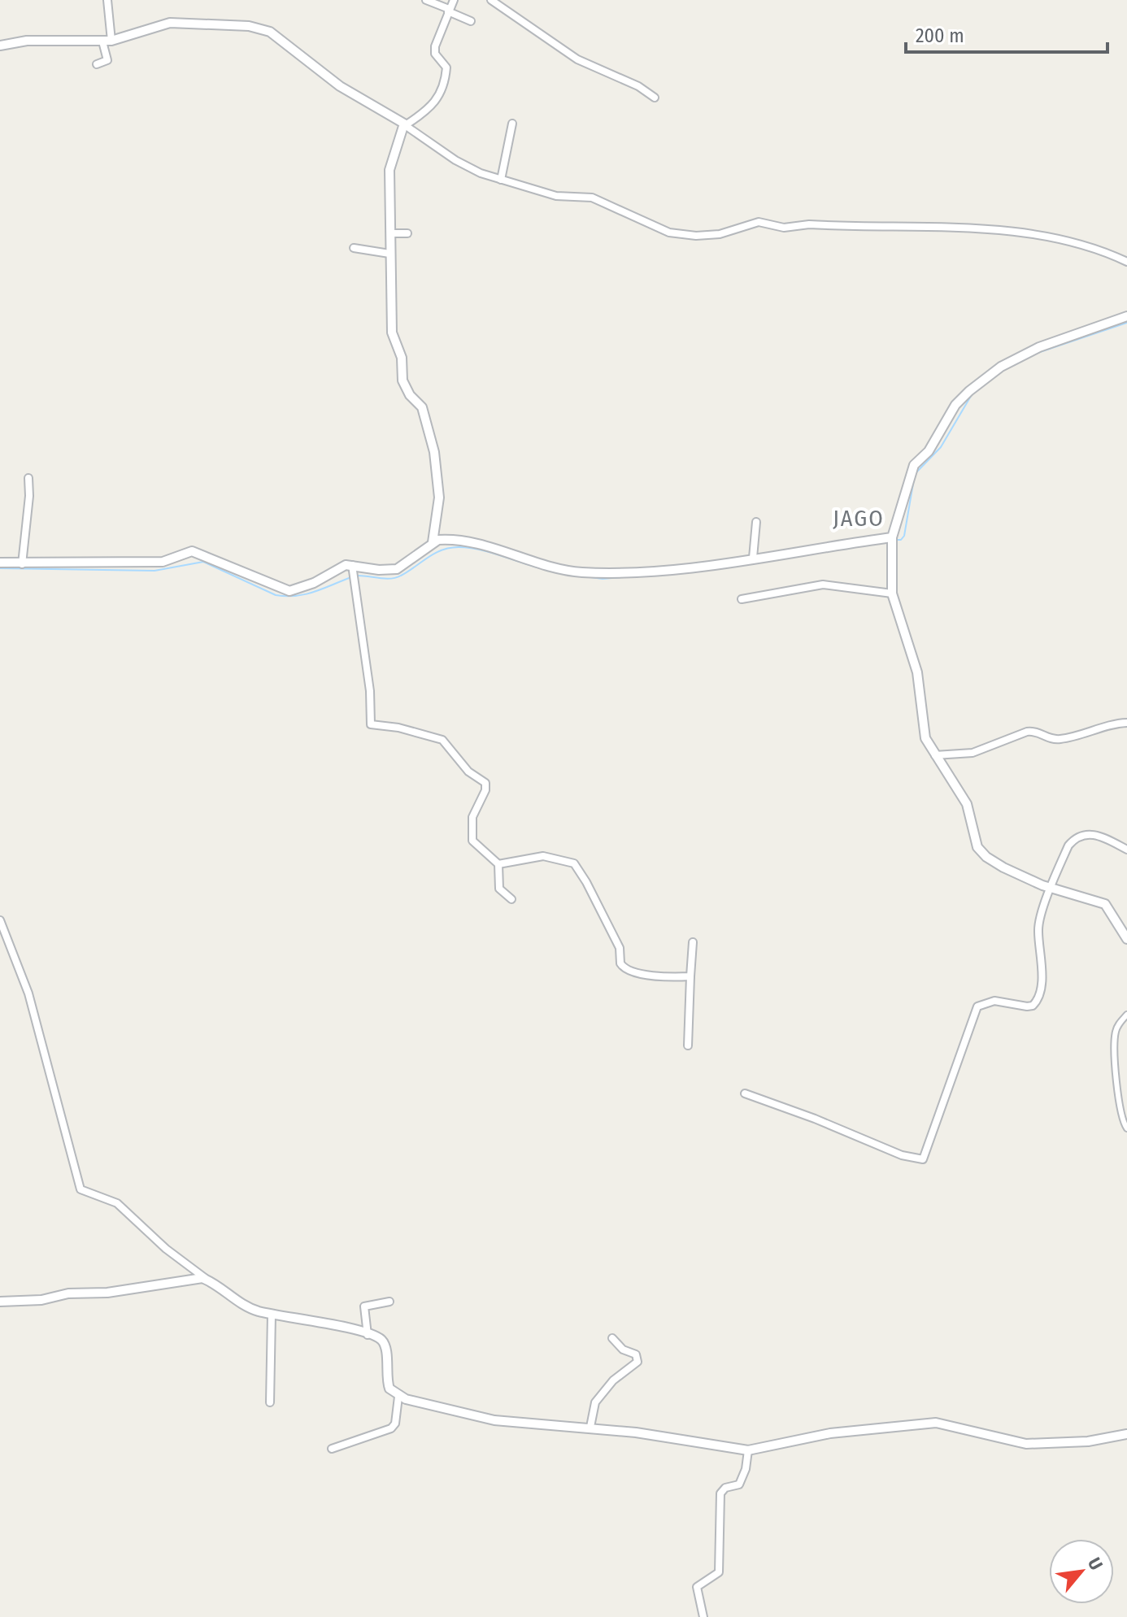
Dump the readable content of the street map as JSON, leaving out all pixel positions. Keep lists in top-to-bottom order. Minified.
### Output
{"districts":["JAGO"],"scale_bar":"200 m","north":"top right"}
